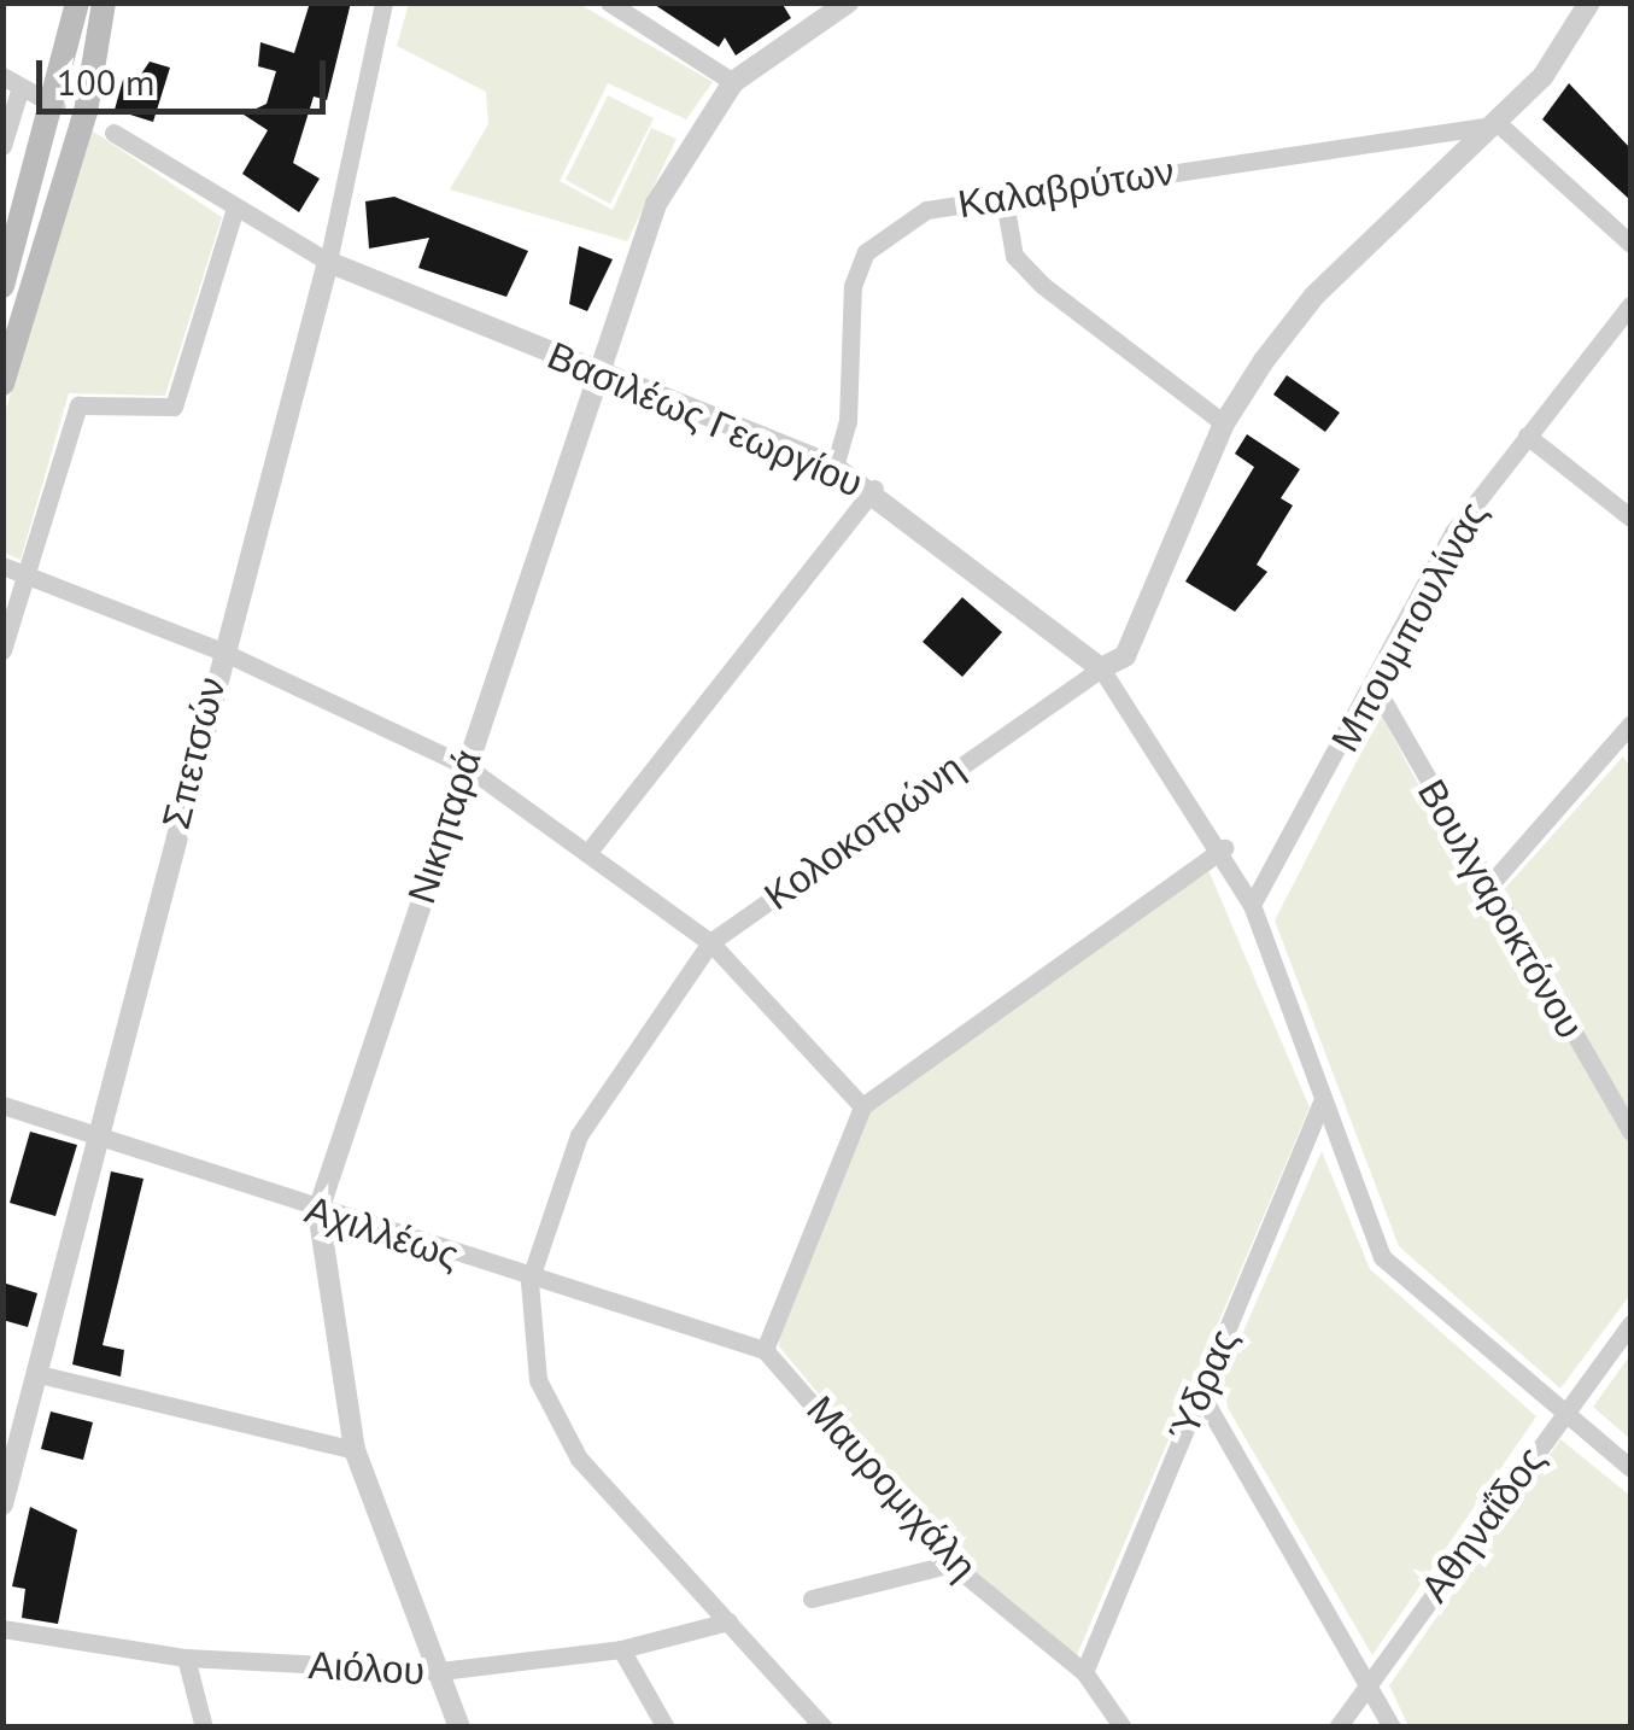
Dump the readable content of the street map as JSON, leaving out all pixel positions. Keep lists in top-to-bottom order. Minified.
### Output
{"streets":{"street":["Καλαβρύτων","Βασιλέως Γεωργίου","Μπουμπουλίνας","Σπετσών","Νικηταρά","Κολοκοτρώνη","Βουλγαροκτόνου","Αχιλλέως","Ύδρας","Μαυρομιχάλη","Αθηναΐδος","Αιόλου"]},"crossings":[["Καλαβρύτων","Βασιλέως Γεωργίου"],["Καλαβρύτων","Κολοκοτρώνη"],["Βασιλέως Γεωργίου","Μπουμπουλίνας"],["Βασιλέως Γεωργίου","Σπετσών"],["Βασιλέως Γεωργίου","Νικηταρά"],["Βασιλέως Γεωργίου","Κολοκοτρώνη"],["Βασιλέως Γεωργίου","Ύδρας"],["Βασιλέως Γεωργίου","Αθηναΐδος"],["Μπουμπουλίνας","Βουλγαροκτόνου"],["Σπετσών","Αχιλλέως"],["Νικηταρά","Αχιλλέως"],["Νικηταρά","Αιόλου"],["Κολοκοτρώνη","Αχιλλέως"],["Κολοκοτρώνη","Αιόλου"],["Αχιλλέως","Μαυρομιχάλη"],["Ύδρας","Μαυρομιχάλη"]],"scale_bar":"100 m"}
